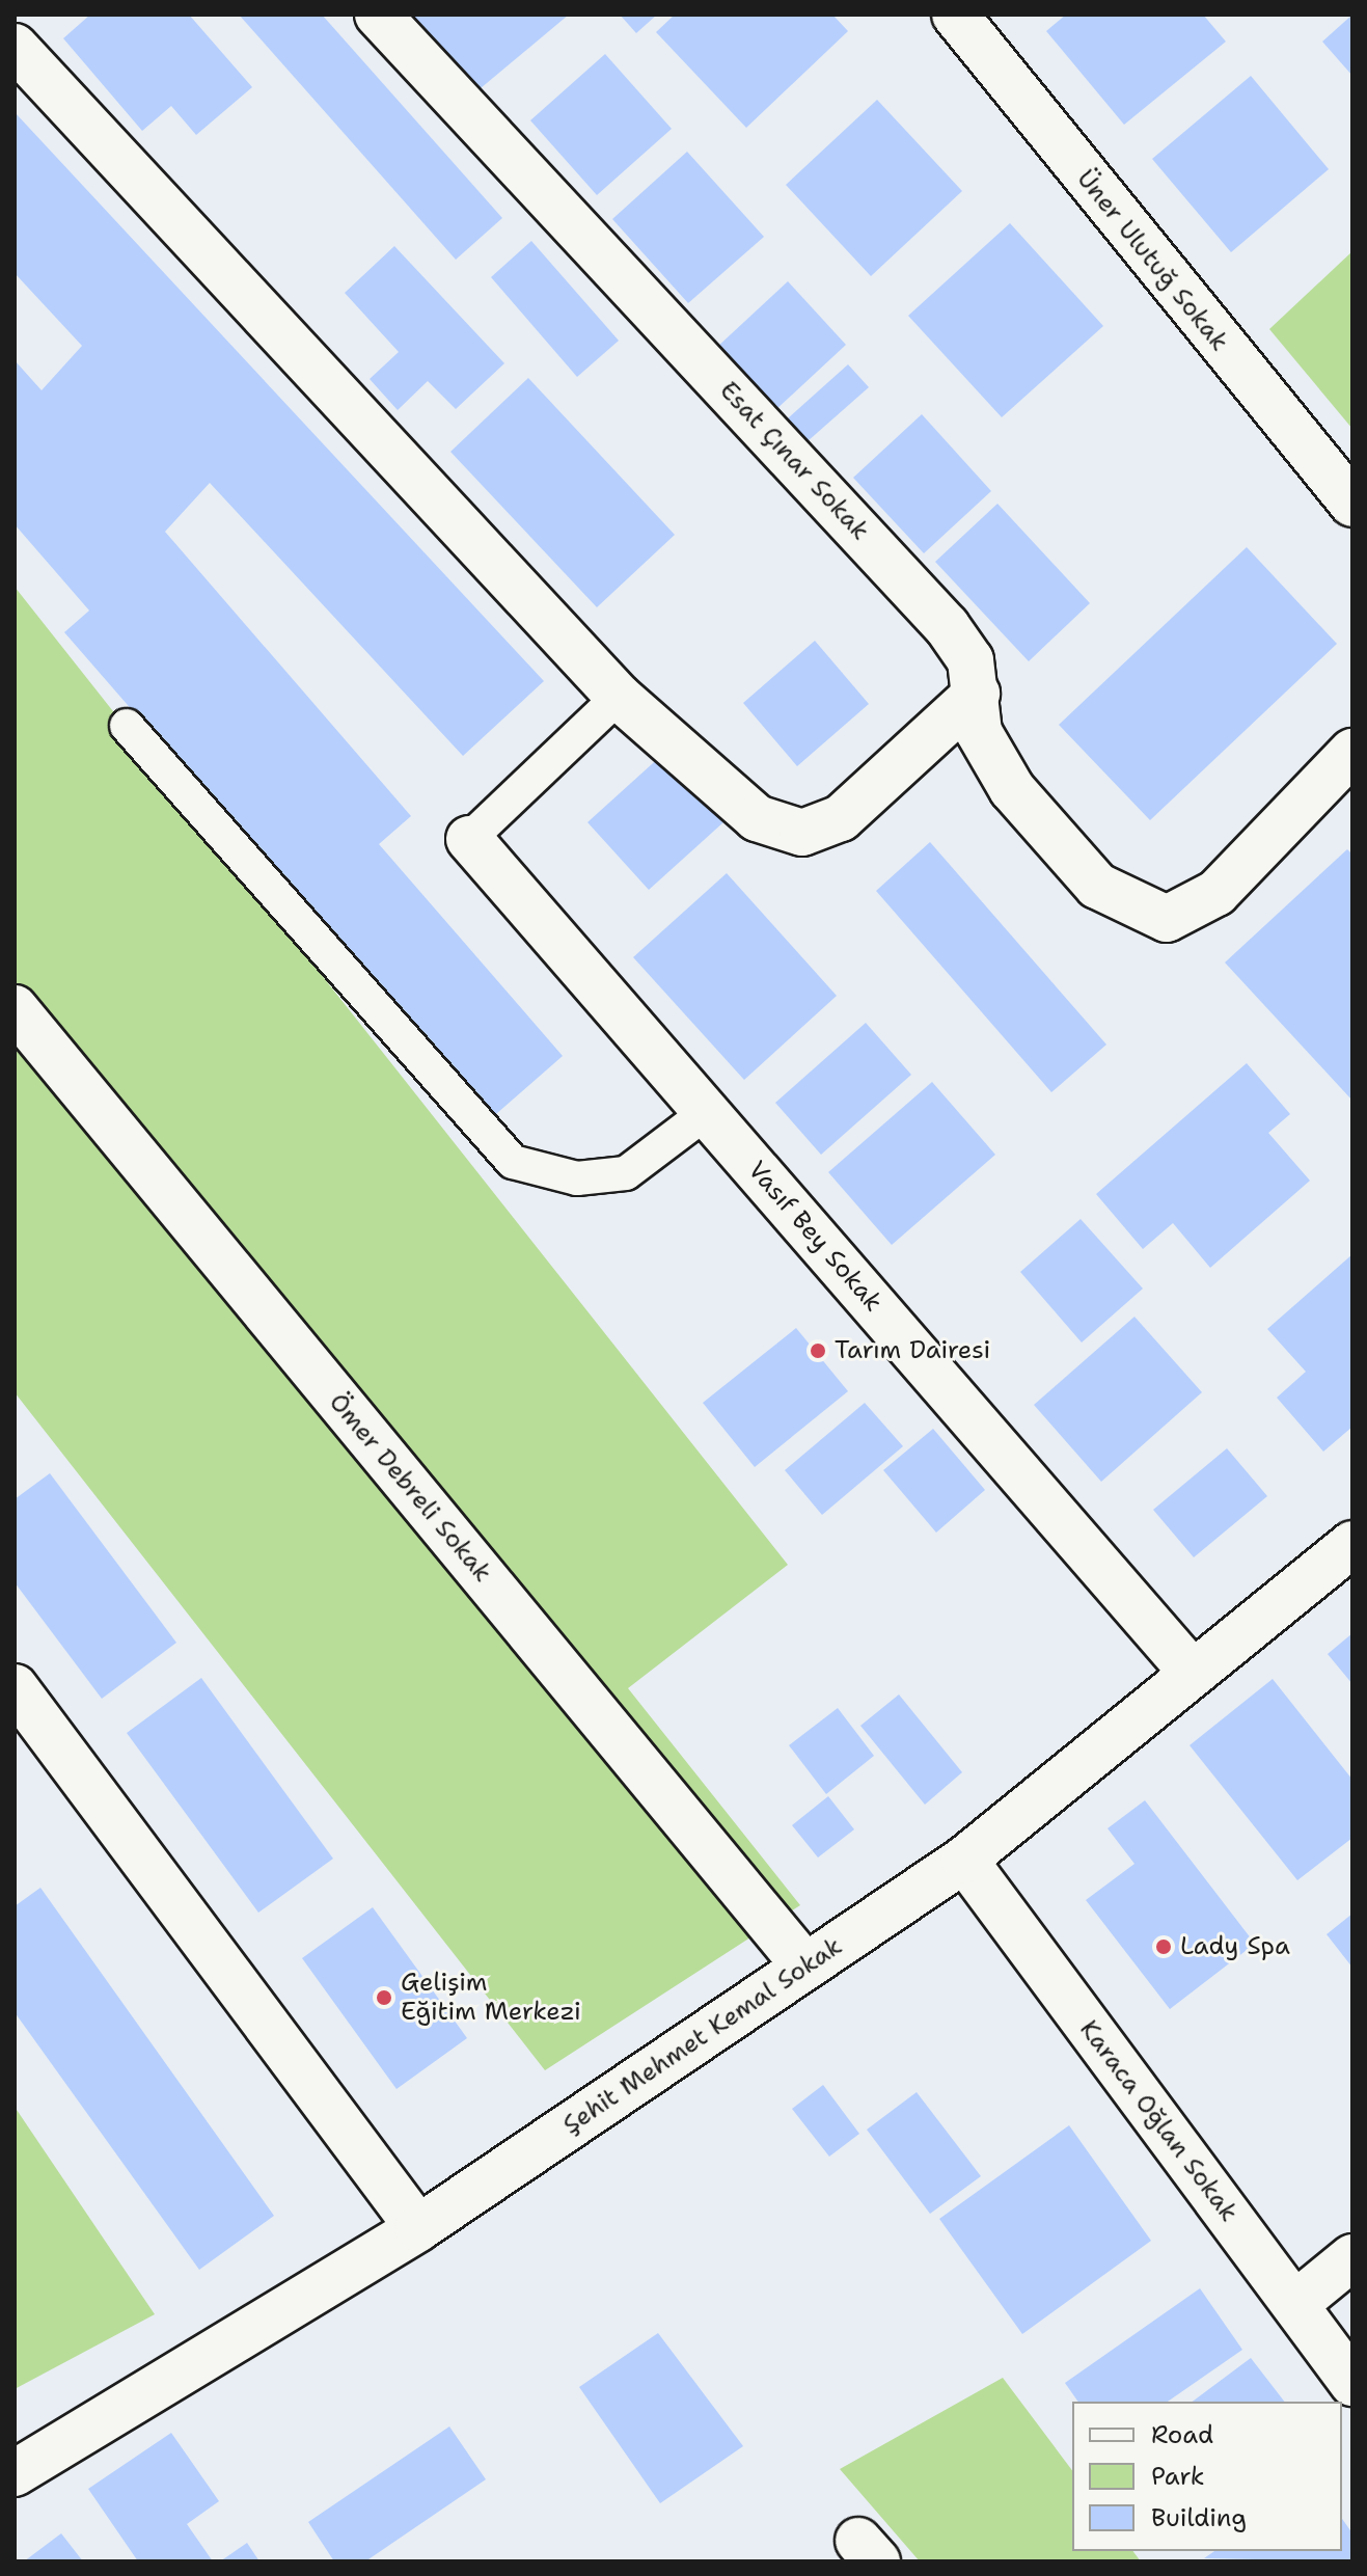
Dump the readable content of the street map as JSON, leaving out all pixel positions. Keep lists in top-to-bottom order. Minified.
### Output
{"streets":{"street":["Üner Ulutuğ Sokak","Esat Çınar Sokak","Vasıf Bey Sokak","Ömer Debreli Sokak","Şehit Mehmet Kemal Sokak","Karaca Oğlan Sokak"]},"crossings":[["Vasıf Bey Sokak","Şehit Mehmet Kemal Sokak"],["Ömer Debreli Sokak","Şehit Mehmet Kemal Sokak"],["Şehit Mehmet Kemal Sokak","Karaca Oğlan Sokak"]],"places":["Tarım Dairesi","Lady Spa","Gelişim Eğitim Merkezi"],"legend":["Road","Park","Building"]}
